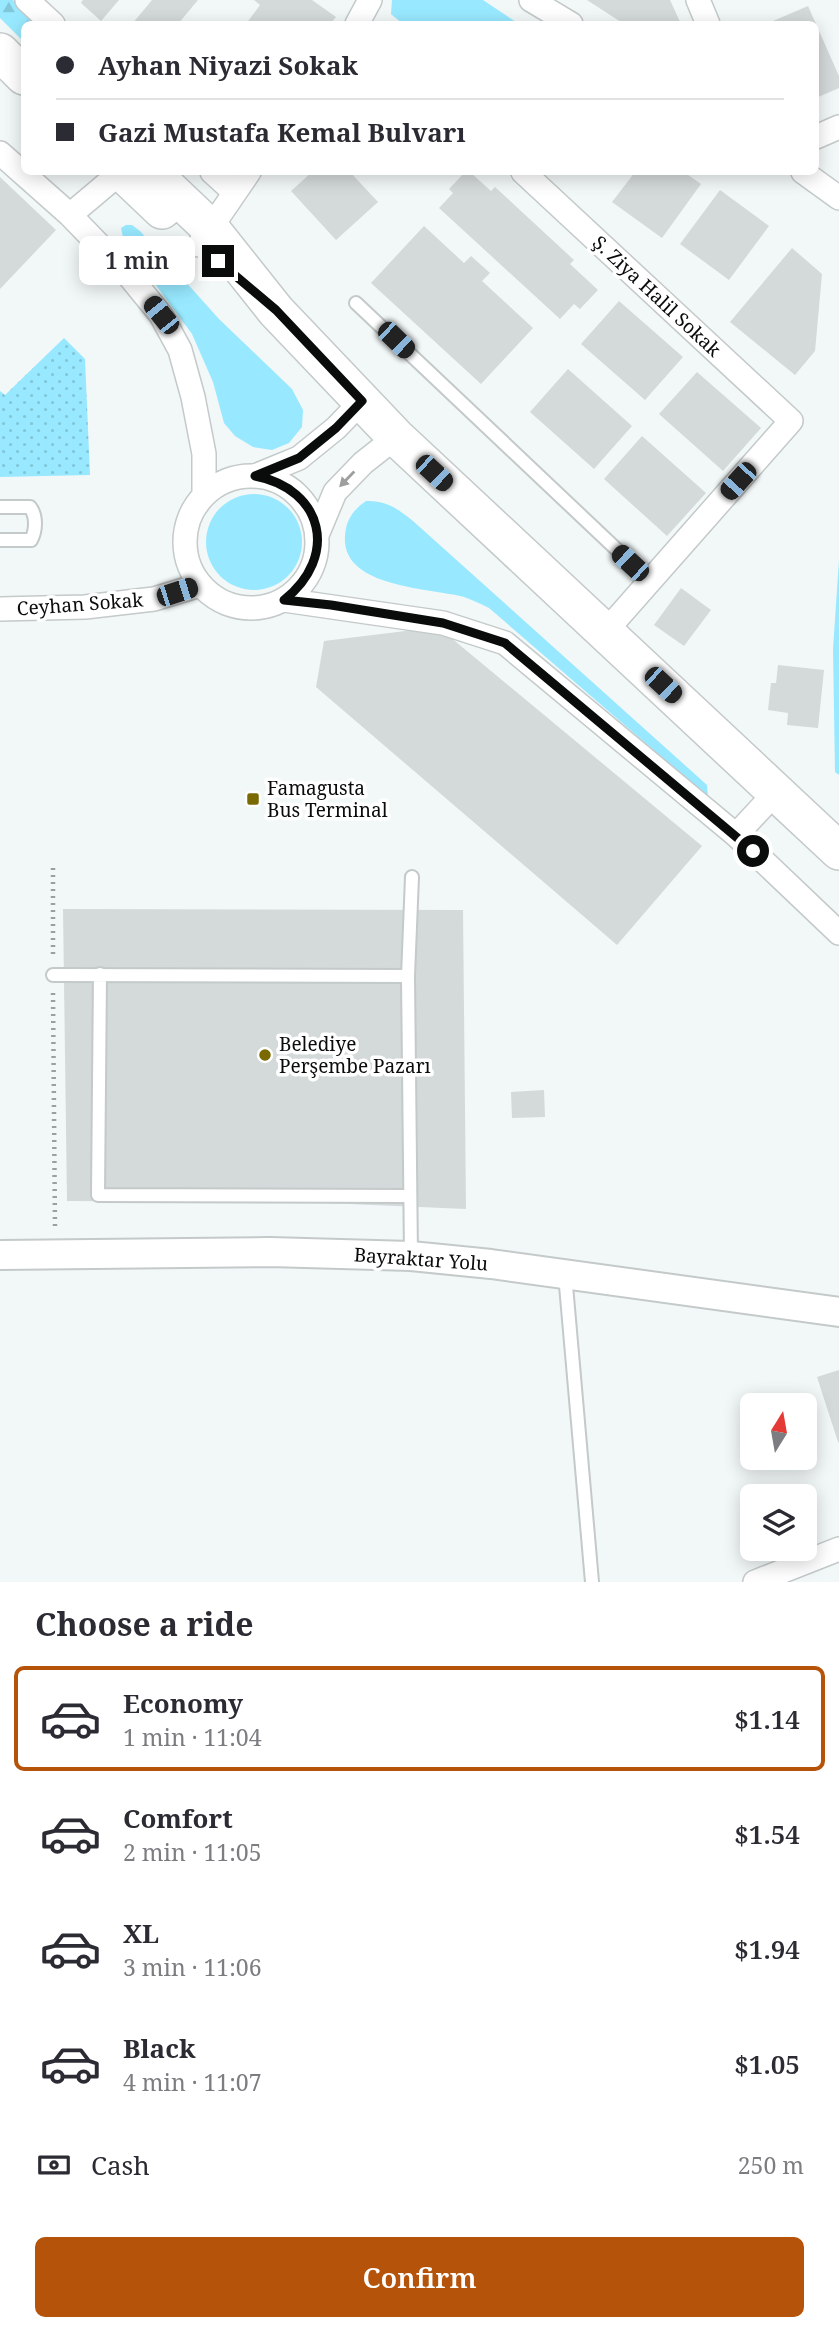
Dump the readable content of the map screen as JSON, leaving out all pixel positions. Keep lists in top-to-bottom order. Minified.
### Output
{"streets":{"street":["Ş. Ziya Halil Sokak","Ceyhan Sokak","Bayraktar Yolu"]},"places":{"transit":["Famagusta Bus Terminal"],"other":["Belediye Perşembe Pazarı"]},"north":"top","page":{"banner":["Ayhan Niyazi Sokak","Gazi Mustafa Kemal Bulvarı"],"bubble":"1 min","heading":"Choose a ride","list":[{"name":"Economy","note":"1 min · 11:04","value":"$1.14"},{"name":"Comfort","note":"2 min · 11:05","value":"$1.54"},{"name":"XL","note":"3 min · 11:06","value":"$1.94"},{"name":"Black","note":"4 min · 11:07","value":"$1.05"}],"pay":["Cash","250 m"],"buttons":"Confirm"}}
